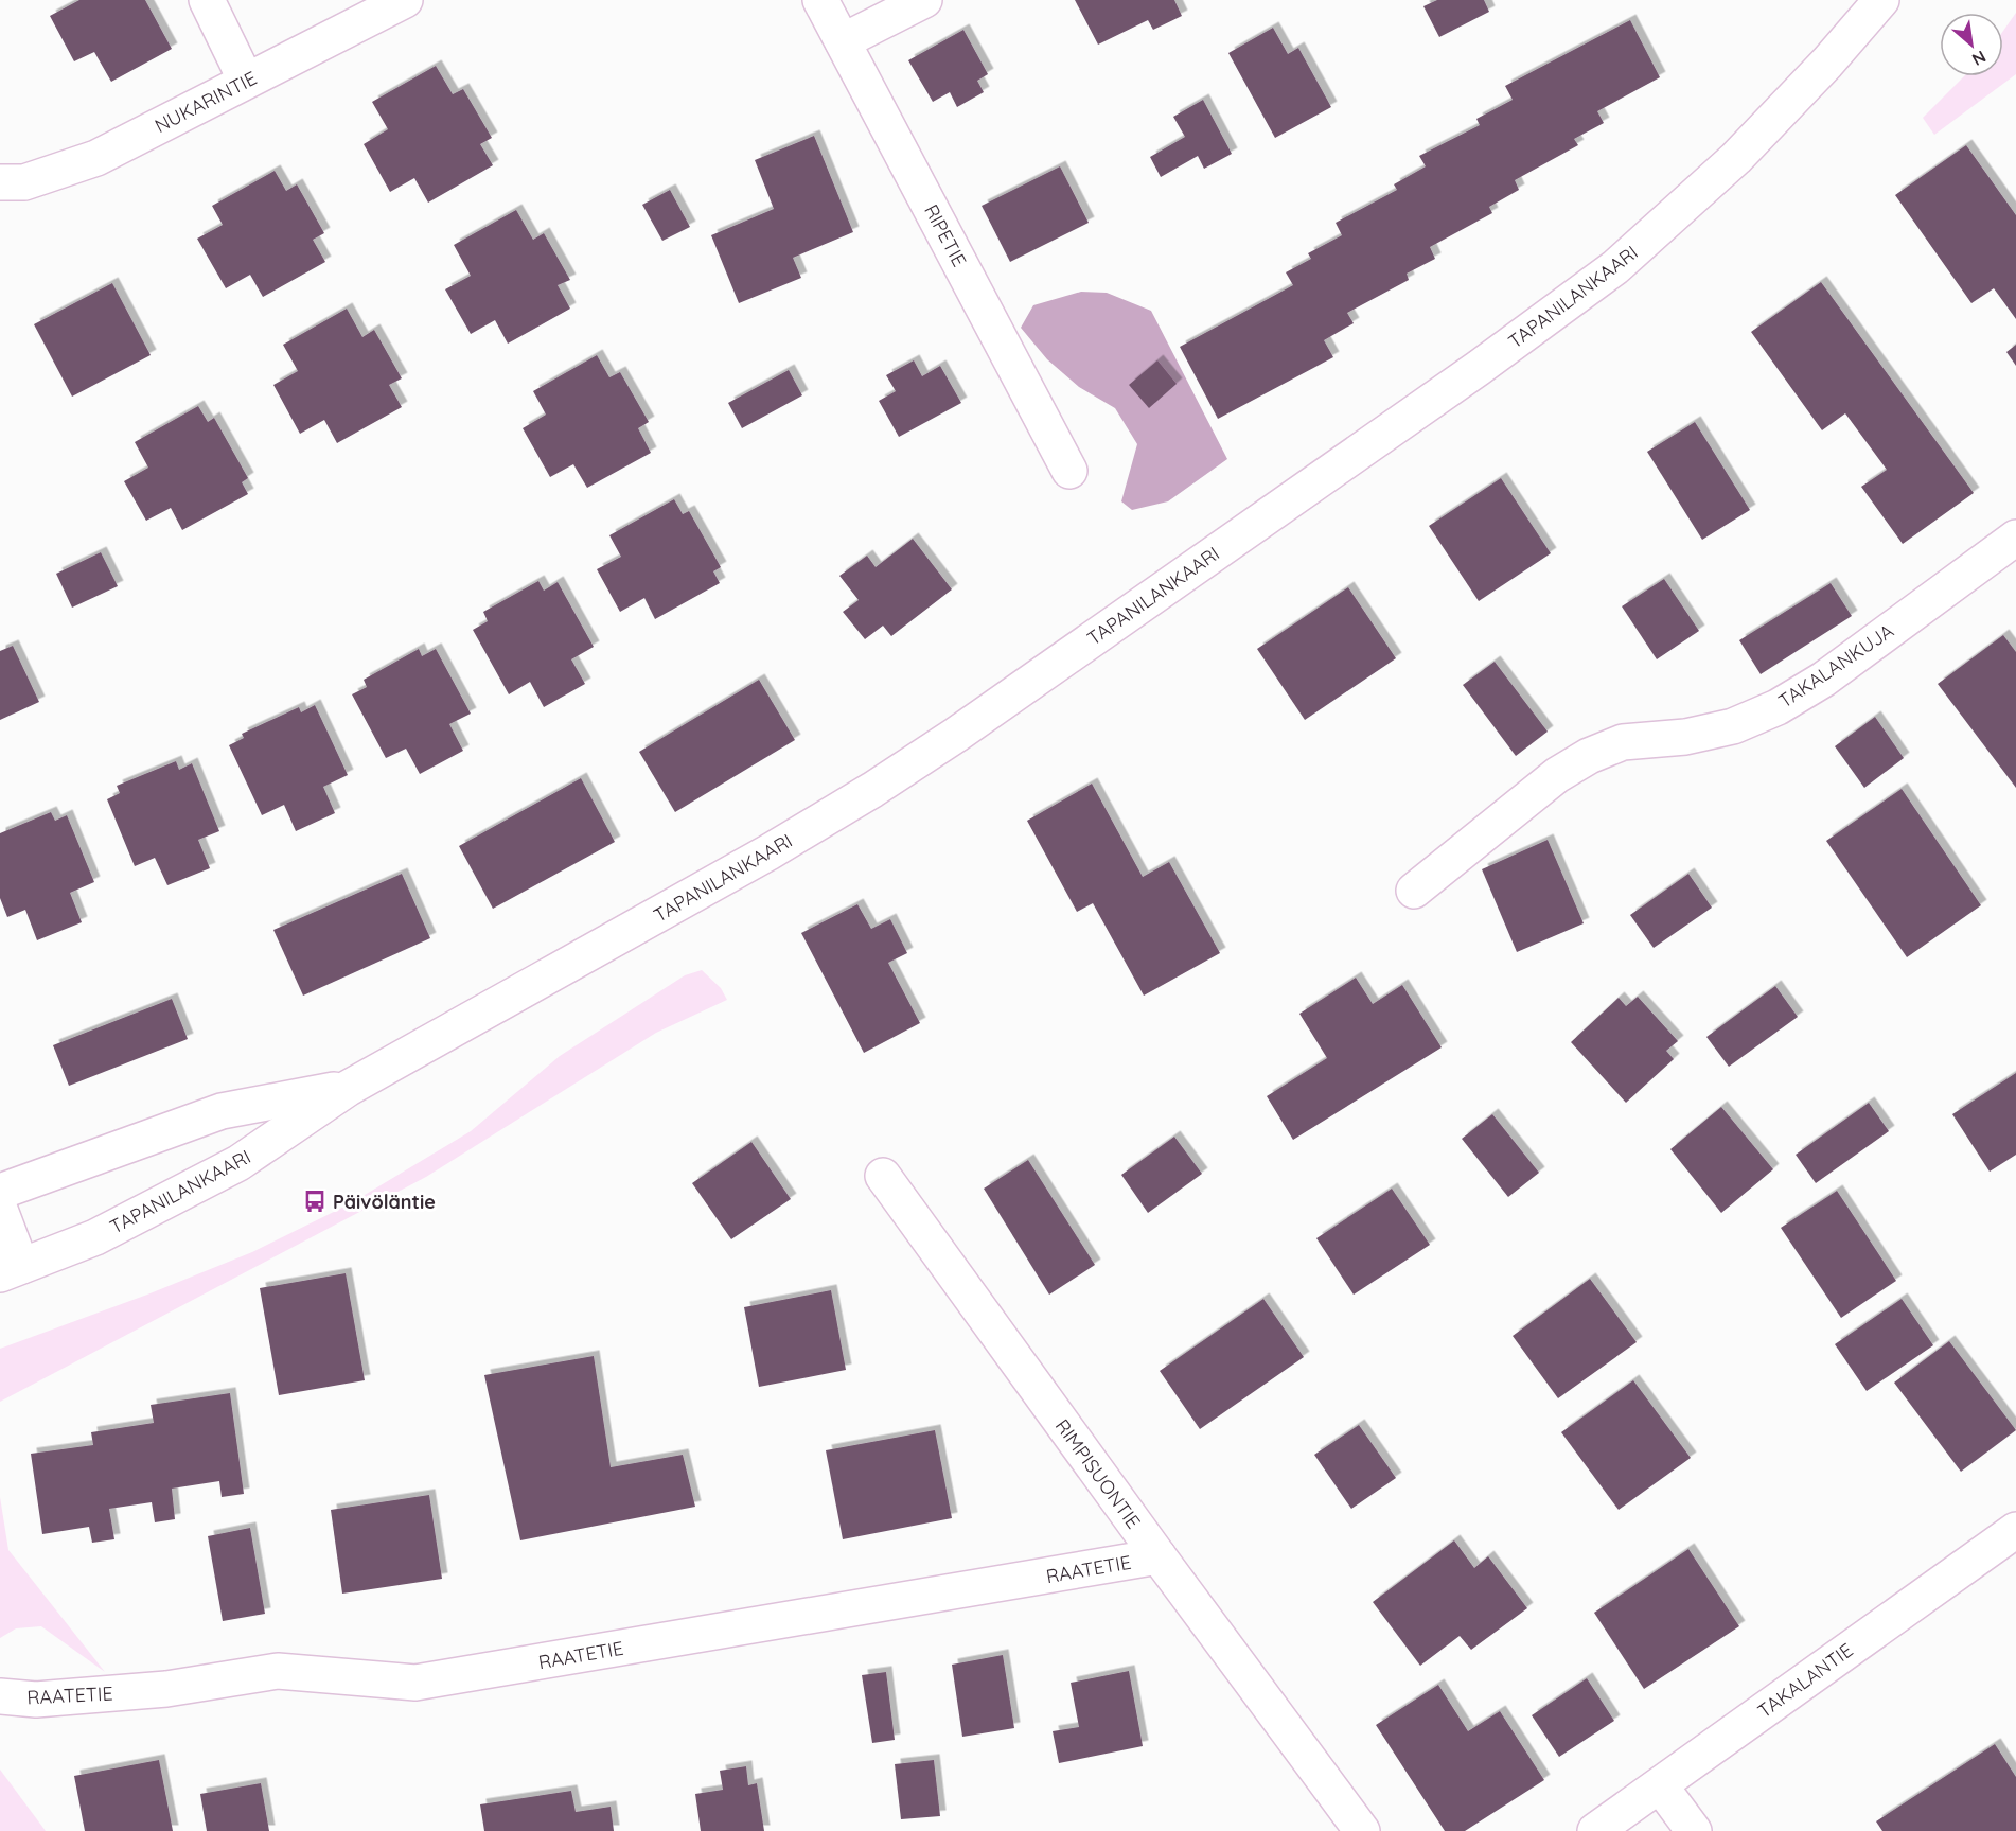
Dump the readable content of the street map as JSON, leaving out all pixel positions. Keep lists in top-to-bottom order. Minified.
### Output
{"streets":{"street":["NUKARINTIE","RIPETIE","TAPANILANKAARI","TAKALANKUJA","RIMPISUONTIE","RAATETIE","TAKALANTIE"]},"crossings":[["RIMPISUONTIE","RAATETIE"]],"places":{"bus stop":["Päivöläntie"]},"north":"bottom right"}
